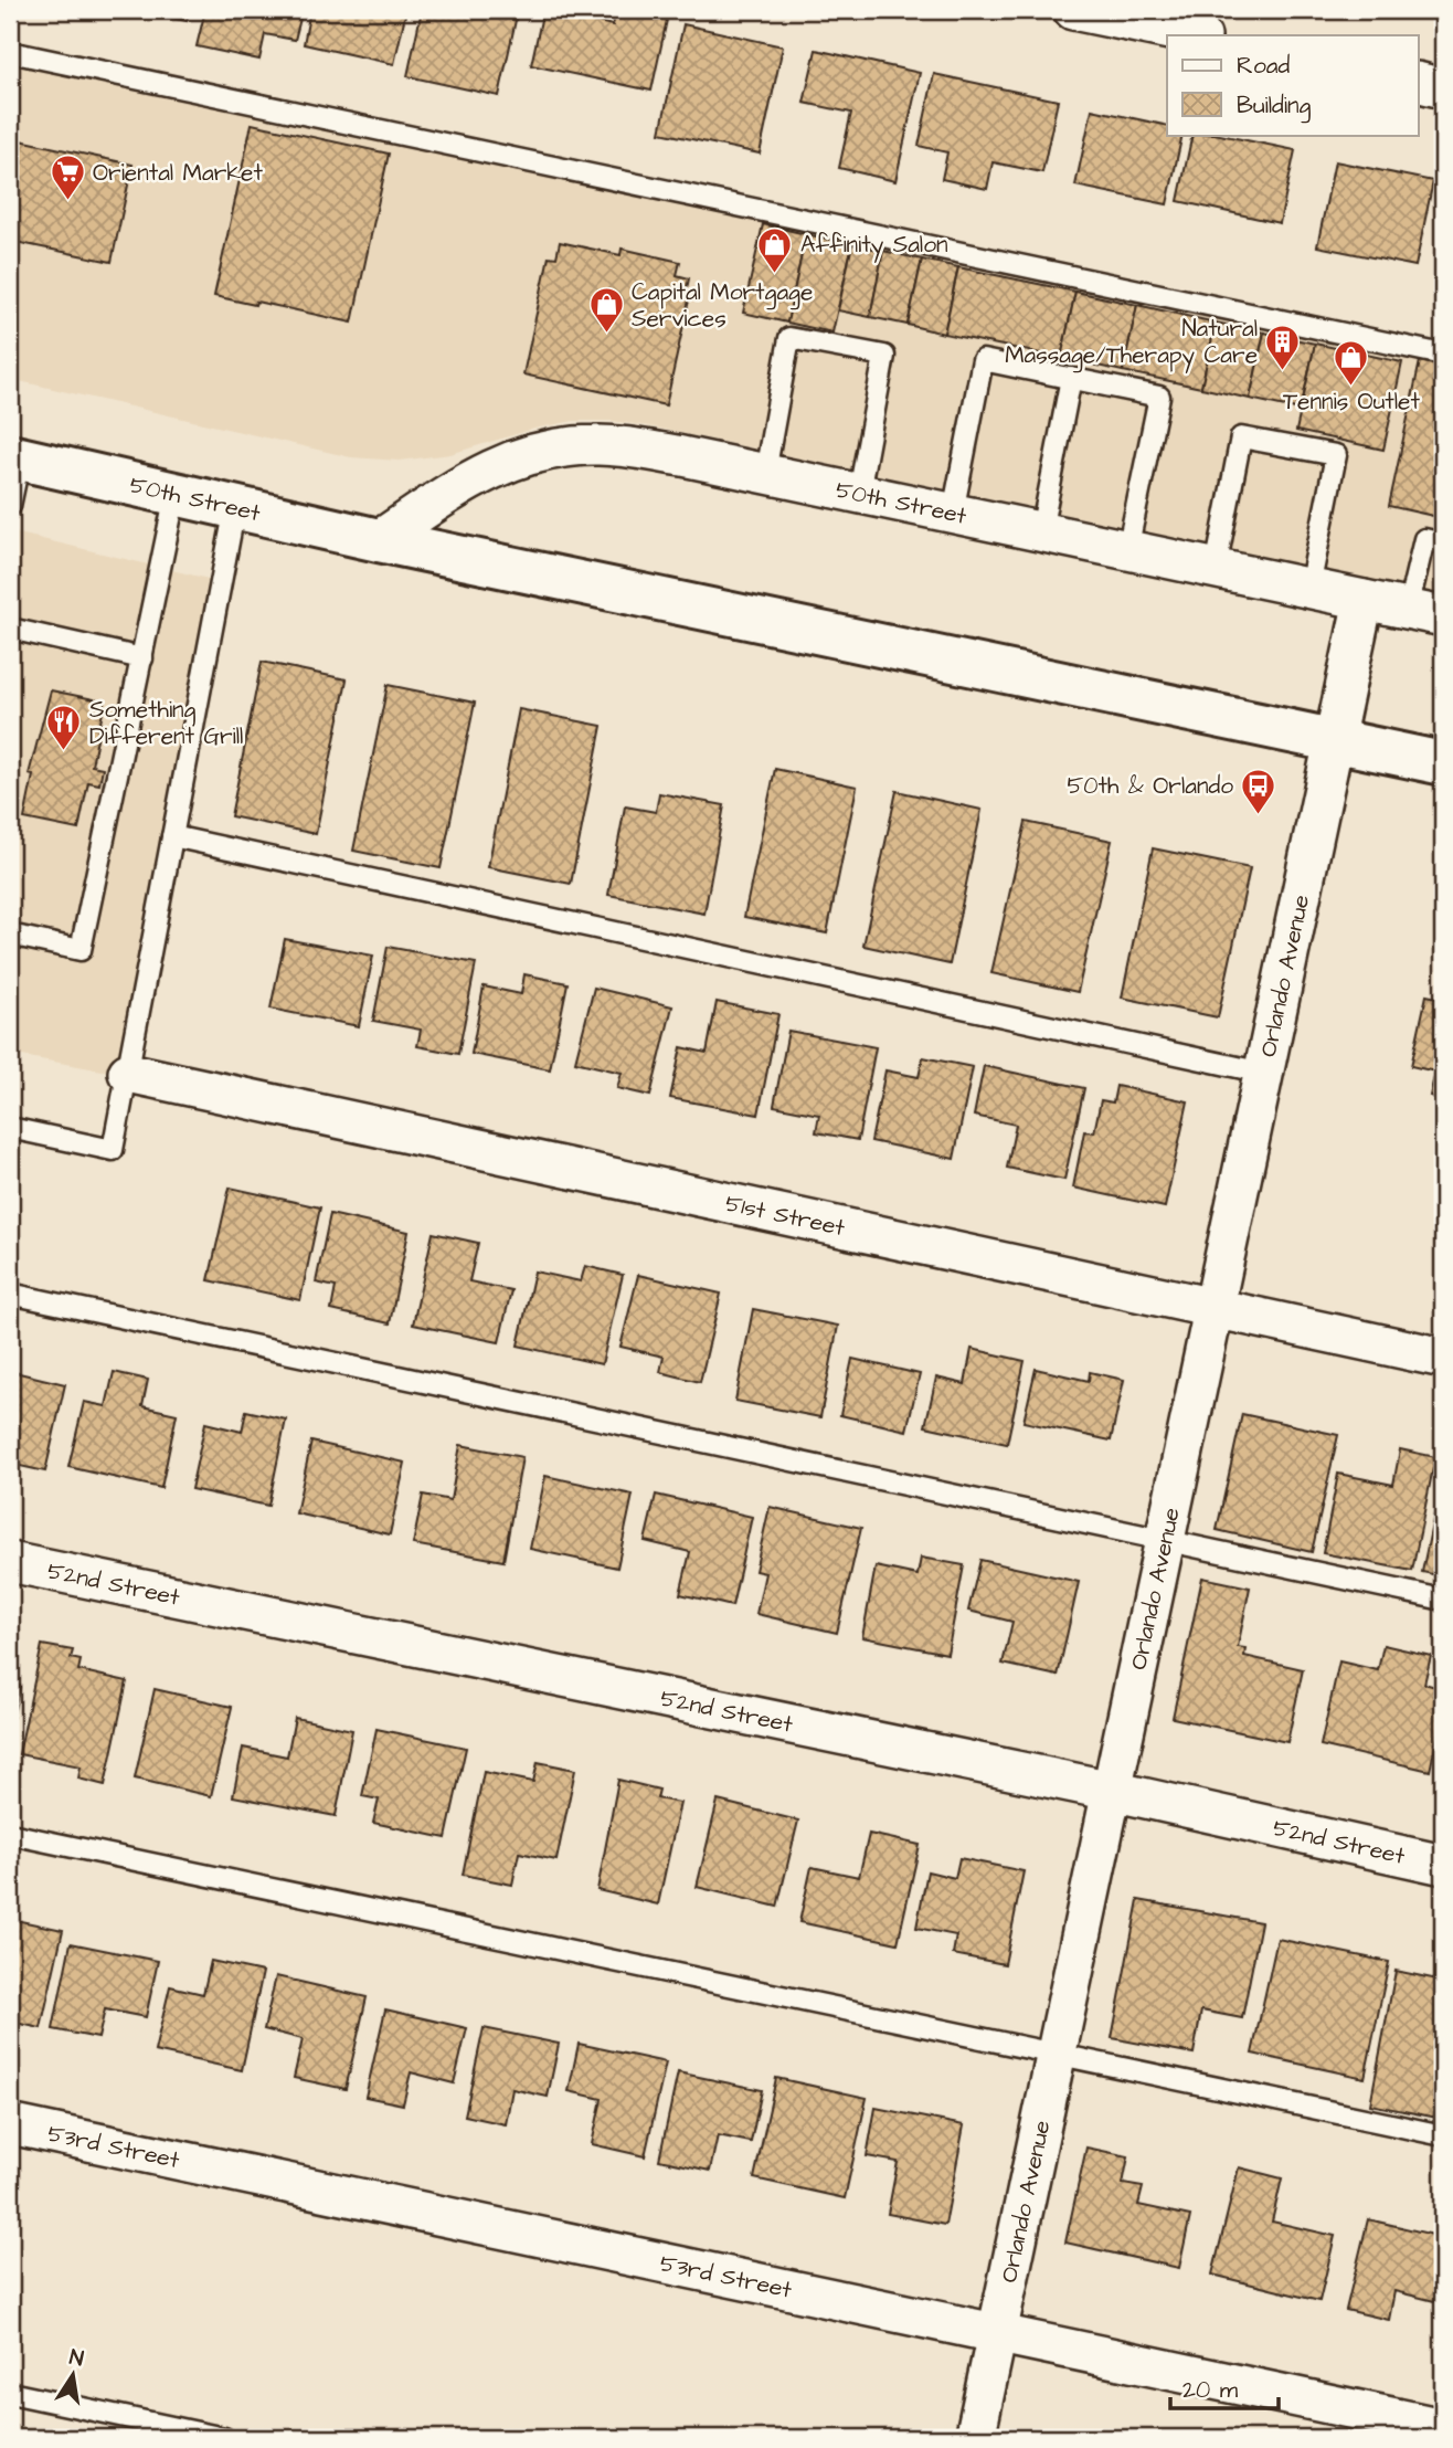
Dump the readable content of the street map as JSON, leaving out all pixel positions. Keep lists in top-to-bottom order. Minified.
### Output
{"streets":{"main road":["50th Street"],"street":["Orlando Avenue","51st Street","52nd Street","53rd Street"]},"crossings":[["50th Street","Orlando Avenue"],["Orlando Avenue","51st Street"],["Orlando Avenue","52nd Street"],["Orlando Avenue","53rd Street"]],"places":{"supermarket":["Oriental Market"],"shop":["Affinity Salon","Capital Mortgage Services","Tennis Outlet"],"building":["Natural Massage/Therapy Care"],"restaurant":["Something Different Grill"],"bus stop":["50th & Orlando"]},"legend":["Road","Building"],"scale_bar":"20 m","north":"top"}
